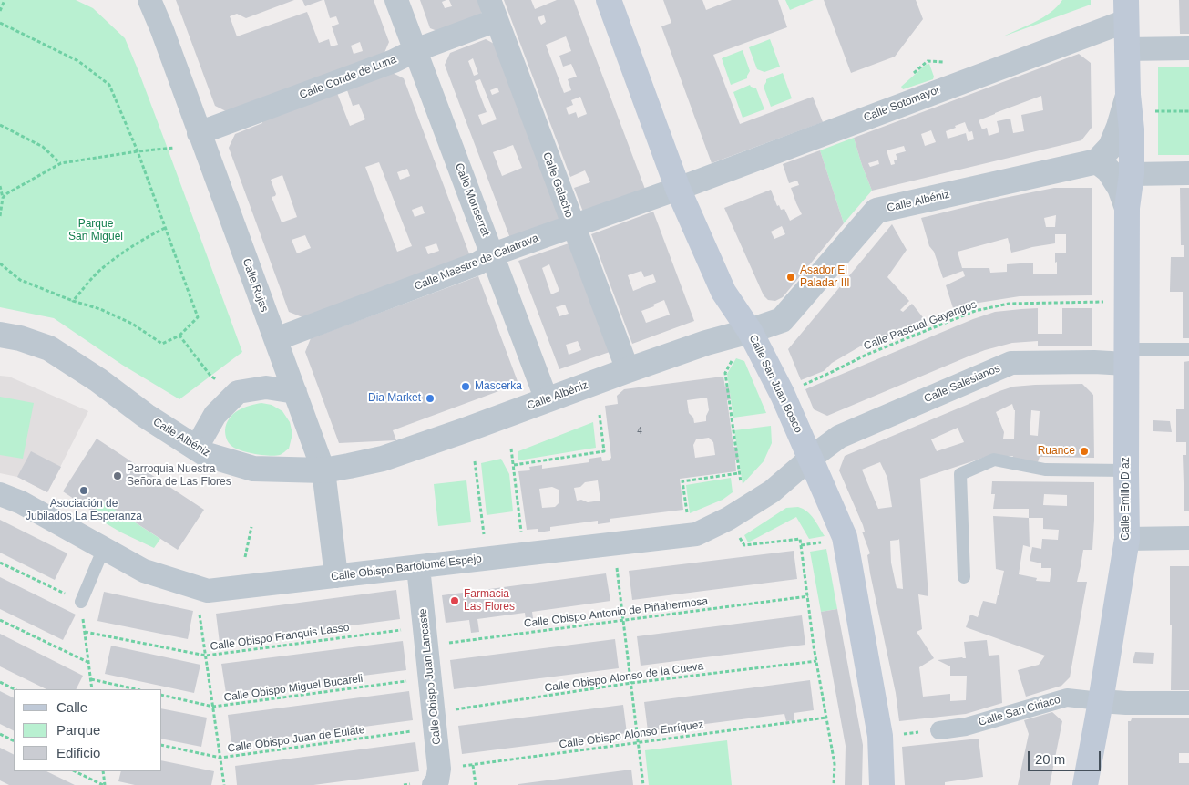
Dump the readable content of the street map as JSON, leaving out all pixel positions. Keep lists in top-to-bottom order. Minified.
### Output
{"streets":{"main road":["Calle San Juan Bosco","Calle Emilio Díaz"],"street":["Calle Conde de Luna","Calle Sotomayor","Calle Galacho","Calle Monserrat","Calle Albéniz","Calle Maestre de Calatrava","Calle Rojas","Calle Salesianos","Calle Obispo Bartolomé Espejo","Calle Obispo Juan Lancaste","Calle San Ciriaco"],"path":["Calle Pascual Gayangos","Calle Obispo Antonio de Piñahermosa","Calle Obispo Franquis Lasso","Calle Obispo Alonso de la Cueva","Calle Obispo Miguel Bucareli","Calle Obispo Alonso Enríquez","Calle Obispo Juan de Eulate"]},"crossings":[["Calle Conde de Luna","Calle Galacho"],["Calle Conde de Luna","Calle Monserrat"],["Calle Conde de Luna","Calle Rojas"],["Calle Sotomayor","Calle Maestre de Calatrava"],["Calle Sotomayor","Calle San Juan Bosco"],["Calle Sotomayor","Calle Emilio Díaz"],["Calle Galacho","Calle Albéniz"],["Calle Galacho","Calle Maestre de Calatrava"],["Calle Monserrat","Calle Albéniz"],["Calle Monserrat","Calle Maestre de Calatrava"],["Calle Albéniz","Calle Rojas"],["Calle Albéniz","Calle San Juan Bosco"],["Calle Albéniz","Calle Emilio Díaz"],["Calle Maestre de Calatrava","Calle Rojas"],["Calle Maestre de Calatrava","Calle San Juan Bosco"],["Calle Rojas","Calle Obispo Bartolomé Espejo"],["Calle Pascual Gayangos","Calle San Juan Bosco"],["Calle Pascual Gayangos","Calle Emilio Díaz"],["Calle San Juan Bosco","Calle Salesianos"],["Calle San Juan Bosco","Calle Obispo Bartolomé Espejo"],["Calle Salesianos","Calle Emilio Díaz"],["Calle Salesianos","Calle Obispo Bartolomé Espejo"],["Calle Emilio Díaz","Calle San Ciriaco"],["Calle Obispo Bartolomé Espejo","Calle Obispo Juan Lancaste"],["Calle Obispo Antonio de Piñahermosa","Calle Obispo Franquis Lasso"],["Calle Obispo Antonio de Piñahermosa","Calle Obispo Juan Lancaste"],["Calle Obispo Franquis Lasso","Calle Obispo Juan Lancaste"],["Calle Obispo Juan Lancaste","Calle Obispo Alonso de la Cueva"],["Calle Obispo Juan Lancaste","Calle Obispo Miguel Bucareli"],["Calle Obispo Juan Lancaste","Calle Obispo Alonso Enríquez"],["Calle Obispo Juan Lancaste","Calle Obispo Juan de Eulate"],["Calle Obispo Alonso de la Cueva","Calle Obispo Juan de Eulate"]],"parks":["Parque San Miguel"],"places":["Asador El Paladar III","Mascerka","Dia Market","Ruance","Parroquia Nuestra Señora de Las Flores","Asociación de Jubilados La Esperanza","Farmacia Las Flores"],"house_numbers":["4"],"legend":["Calle","Parque","Edificio"],"scale_bar":"20 m"}
